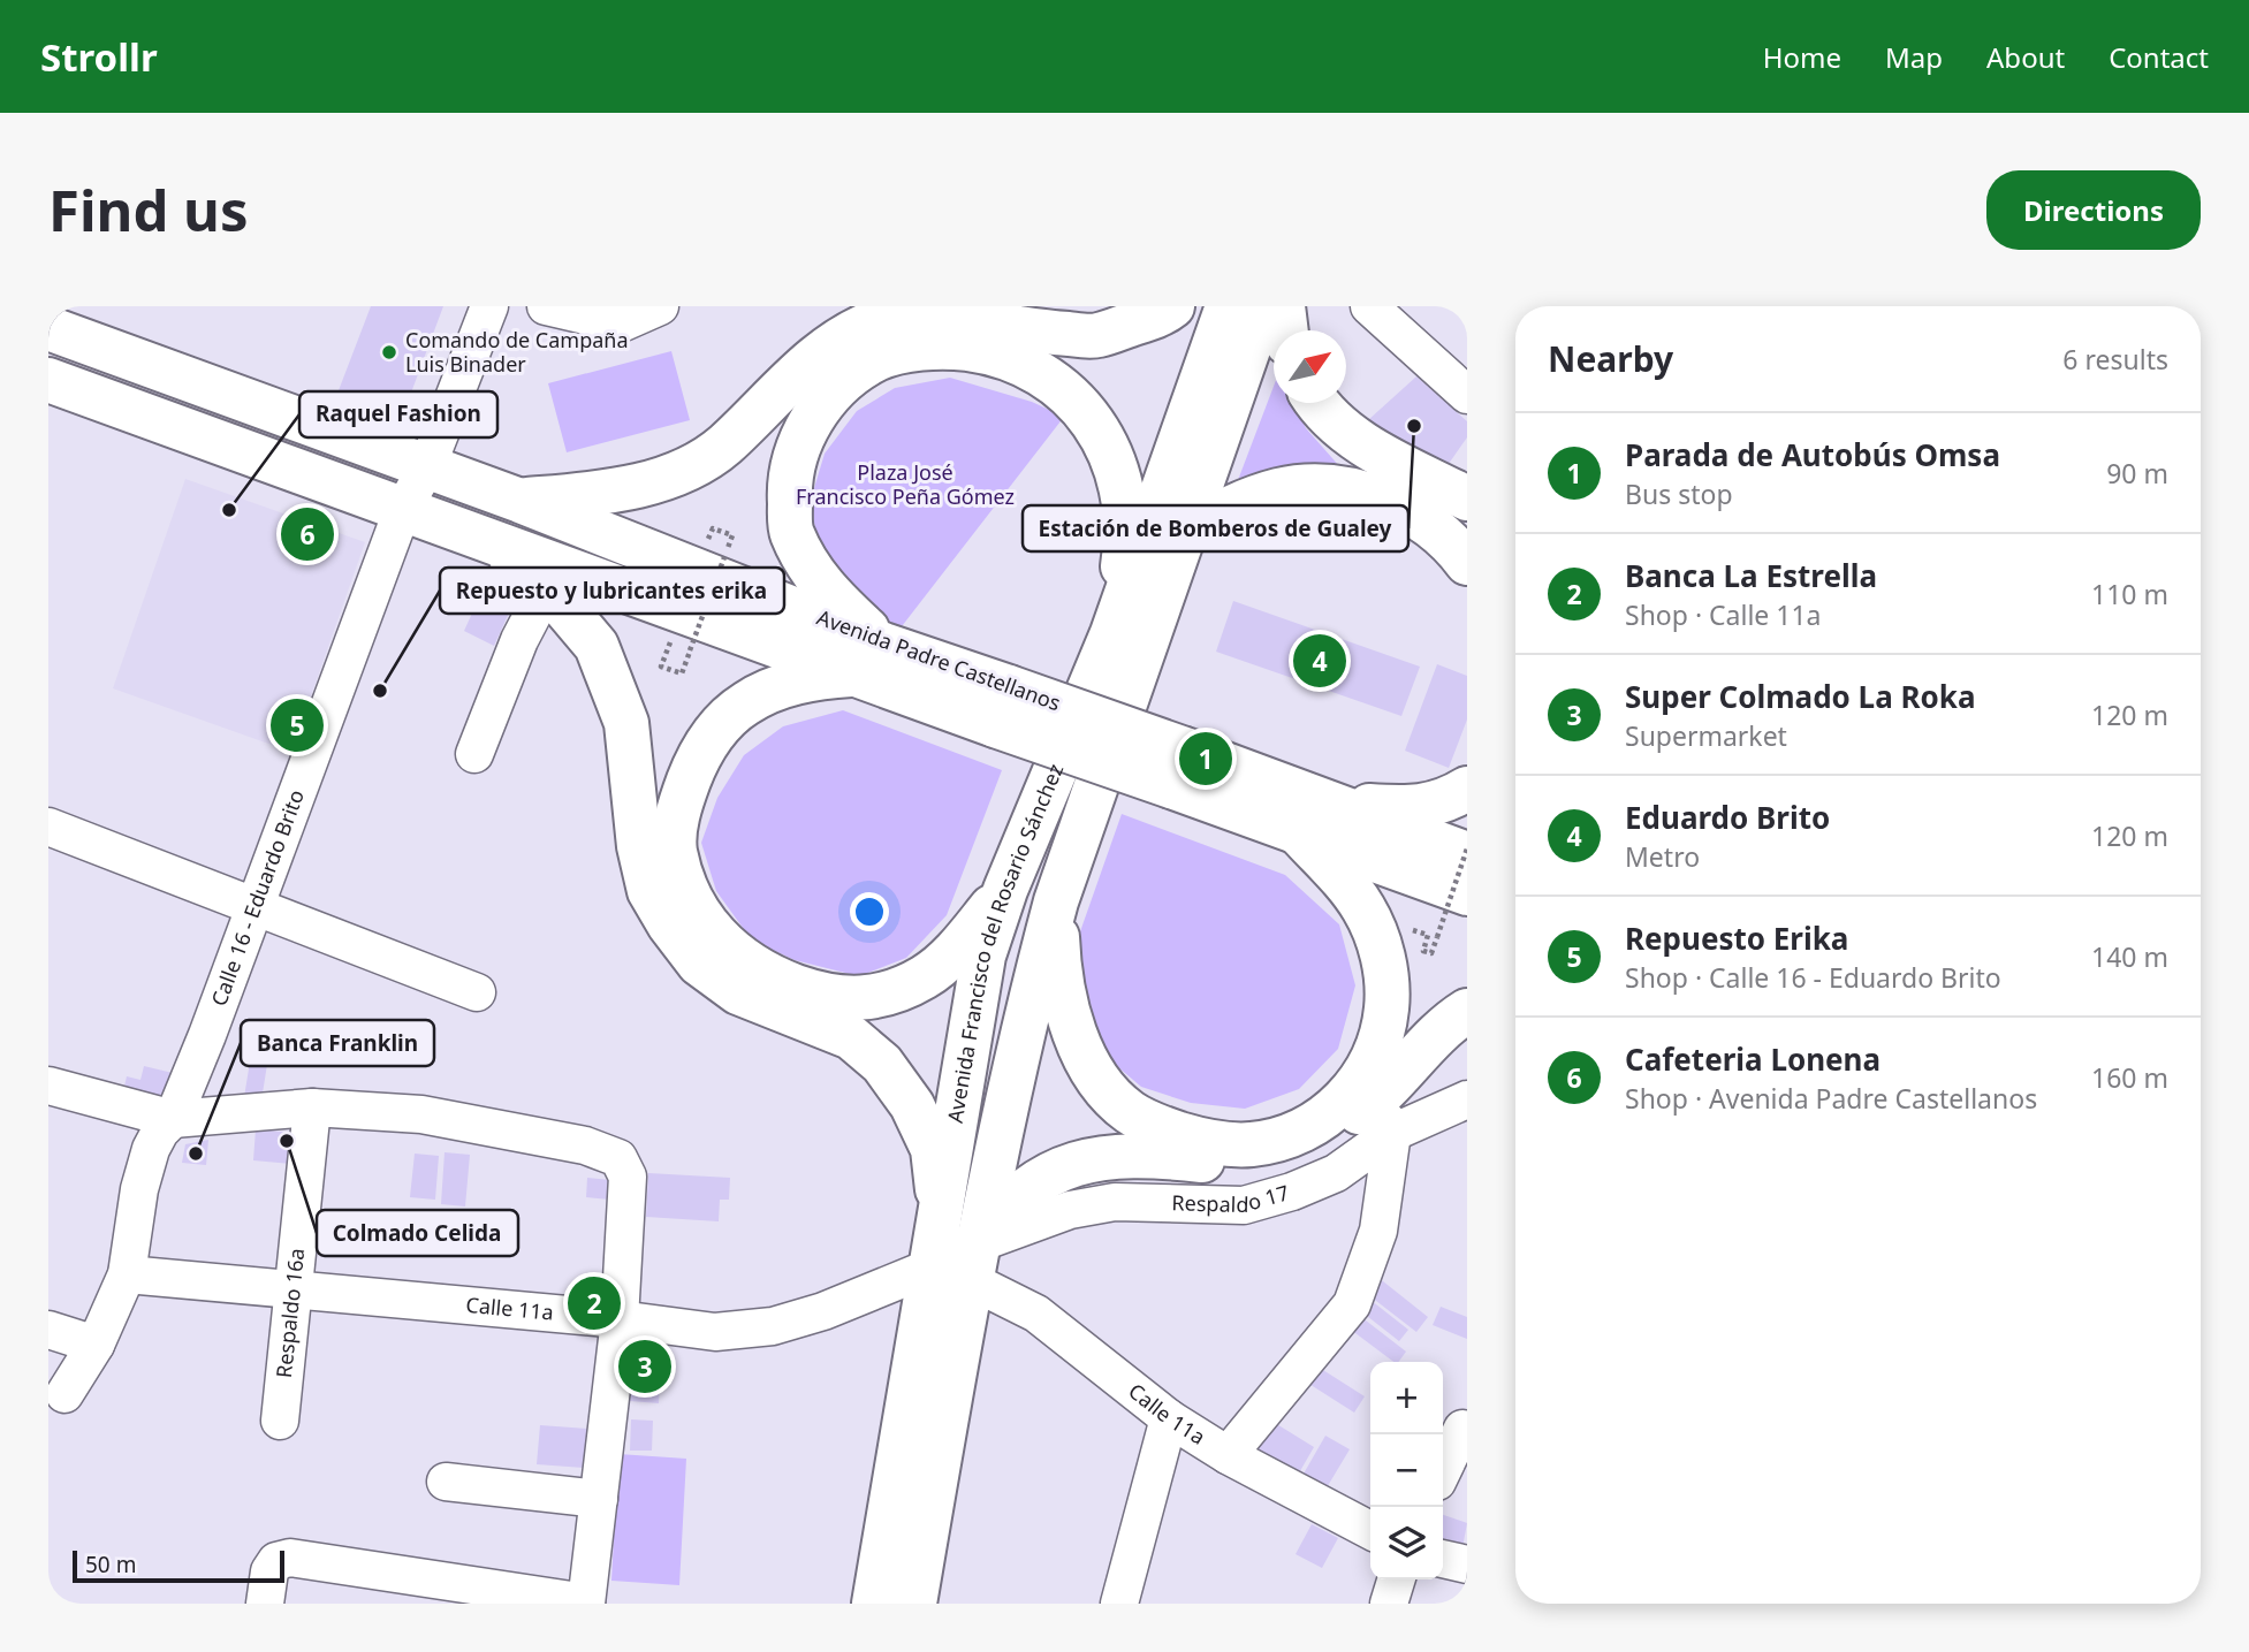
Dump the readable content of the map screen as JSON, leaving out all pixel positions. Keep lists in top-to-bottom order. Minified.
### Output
{"streets":{"main road":["Avenida Padre Castellanos","Avenida Francisco del Rosario Sánchez"],"street":["Calle 16 - Eduardo Brito","Calle 11a","Respaldo 16a"]},"crossings":[["Avenida Padre Castellanos","Calle 16 - Eduardo Brito"],["Calle 16 - Eduardo Brito","Calle 11a"],["Avenida Francisco del Rosario Sánchez","Calle 11a"],["Calle 11a","Respaldo 16a"]],"parks":["Plaza José Francisco Peña Gómez"],"places":["Comando de Campaña Luis Binader","Estación de Bomberos de Gualey","Raquel Fashion","Repuesto y lubricantes erika","Colmado Celida","Banca Franklin"],"scale_bar":"50 m","north":"top right","page":{"header":"Strollr","nav":["Home","Map","About","Contact"],"buttons":"Directions","title":"Find us","heading":["Nearby","6 results"],"list":[{"mark":"1","name":"Parada de Autobús Omsa","note":"Bus stop","value":"90 m"},{"mark":"2","name":"Banca La Estrella","note":"Shop · Calle 11a","value":"110 m"},{"mark":"3","name":"Super Colmado La Roka","note":"Supermarket","value":"120 m"},{"mark":"4","name":"Eduardo Brito","note":"Metro","value":"120 m"},{"mark":"5","name":"Repuesto Erika","note":"Shop · Calle 16 - Eduardo Brito","value":"140 m"},{"mark":"6","name":"Cafeteria Lonena","note":"Shop · Avenida Padre Castellanos","value":"160 m"}],"pins":["6","4","5","1","2","3"],"map_buttons":["+","−"],"scale":"50 m"}}
